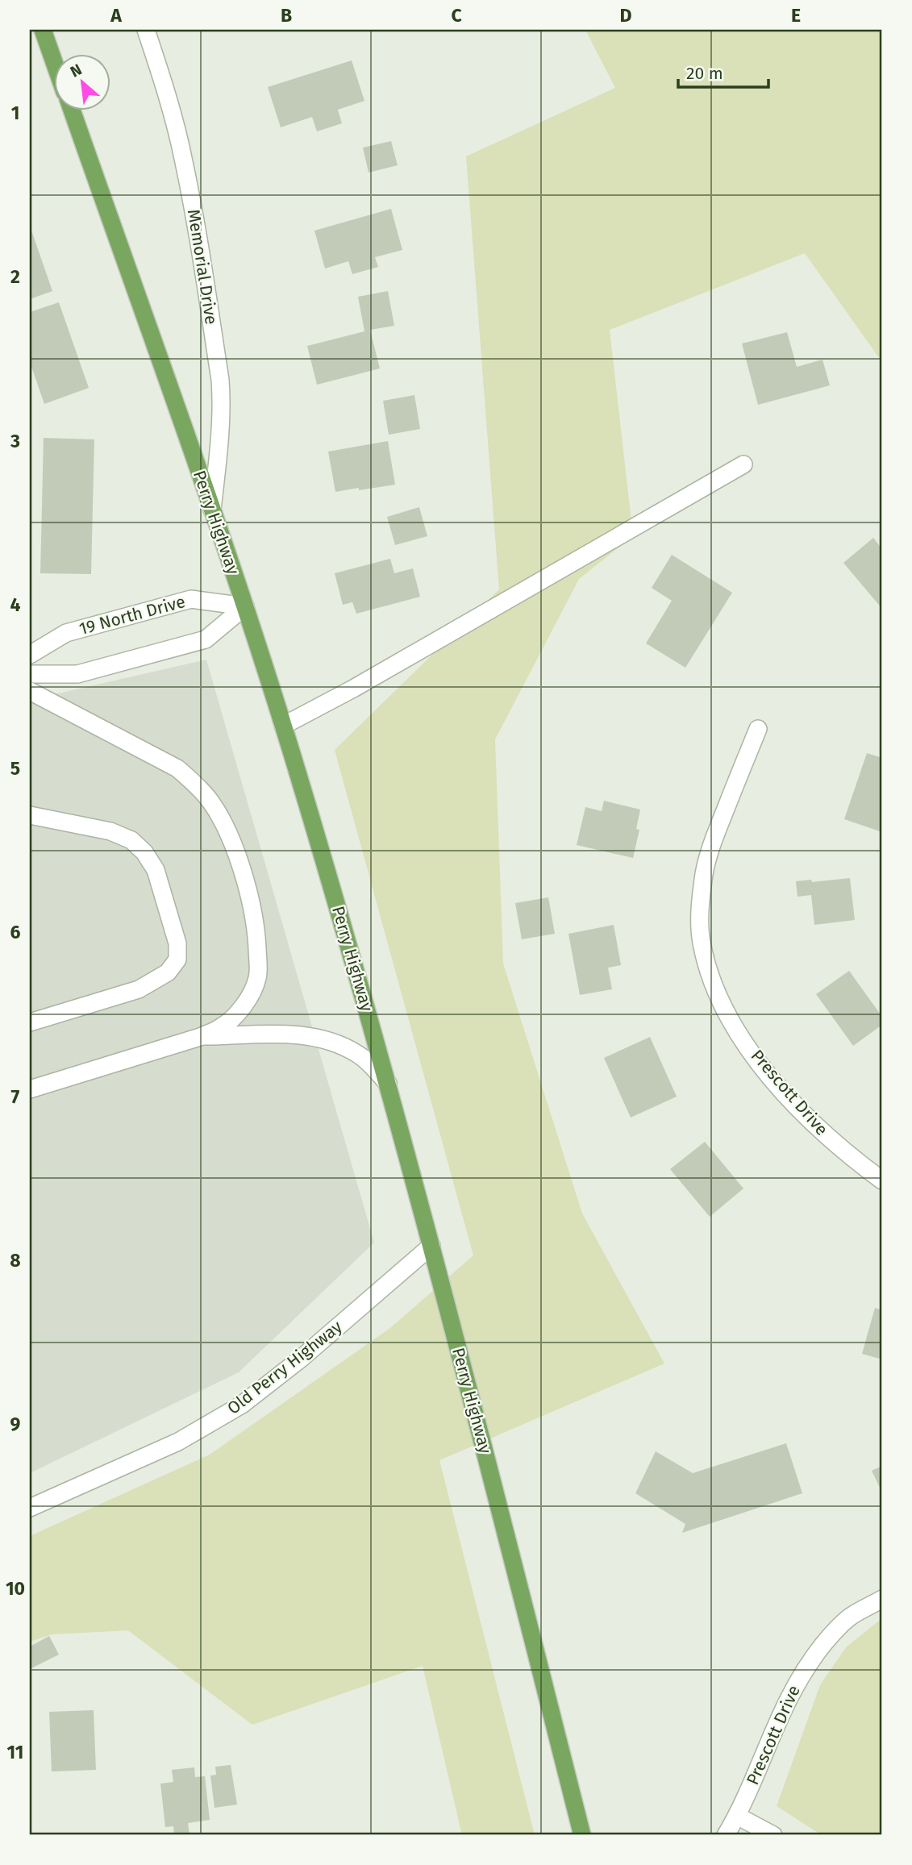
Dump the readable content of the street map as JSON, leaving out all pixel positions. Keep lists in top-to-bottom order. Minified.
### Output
{"streets":{"main road":["Perry Highway"],"street":["Memorial Drive","19 North Drive","Prescott Drive","Old Perry Highway"]},"crossings":[["Memorial Drive","Perry Highway"],["Perry Highway","19 North Drive"],["Perry Highway","Old Perry Highway"]],"scale_bar":"20 m","north":"top left","grid":{"columns":["A","B","C","D","E"],"rows":["1","2","3","4","5","6","7","8","9","10","11"]}}
